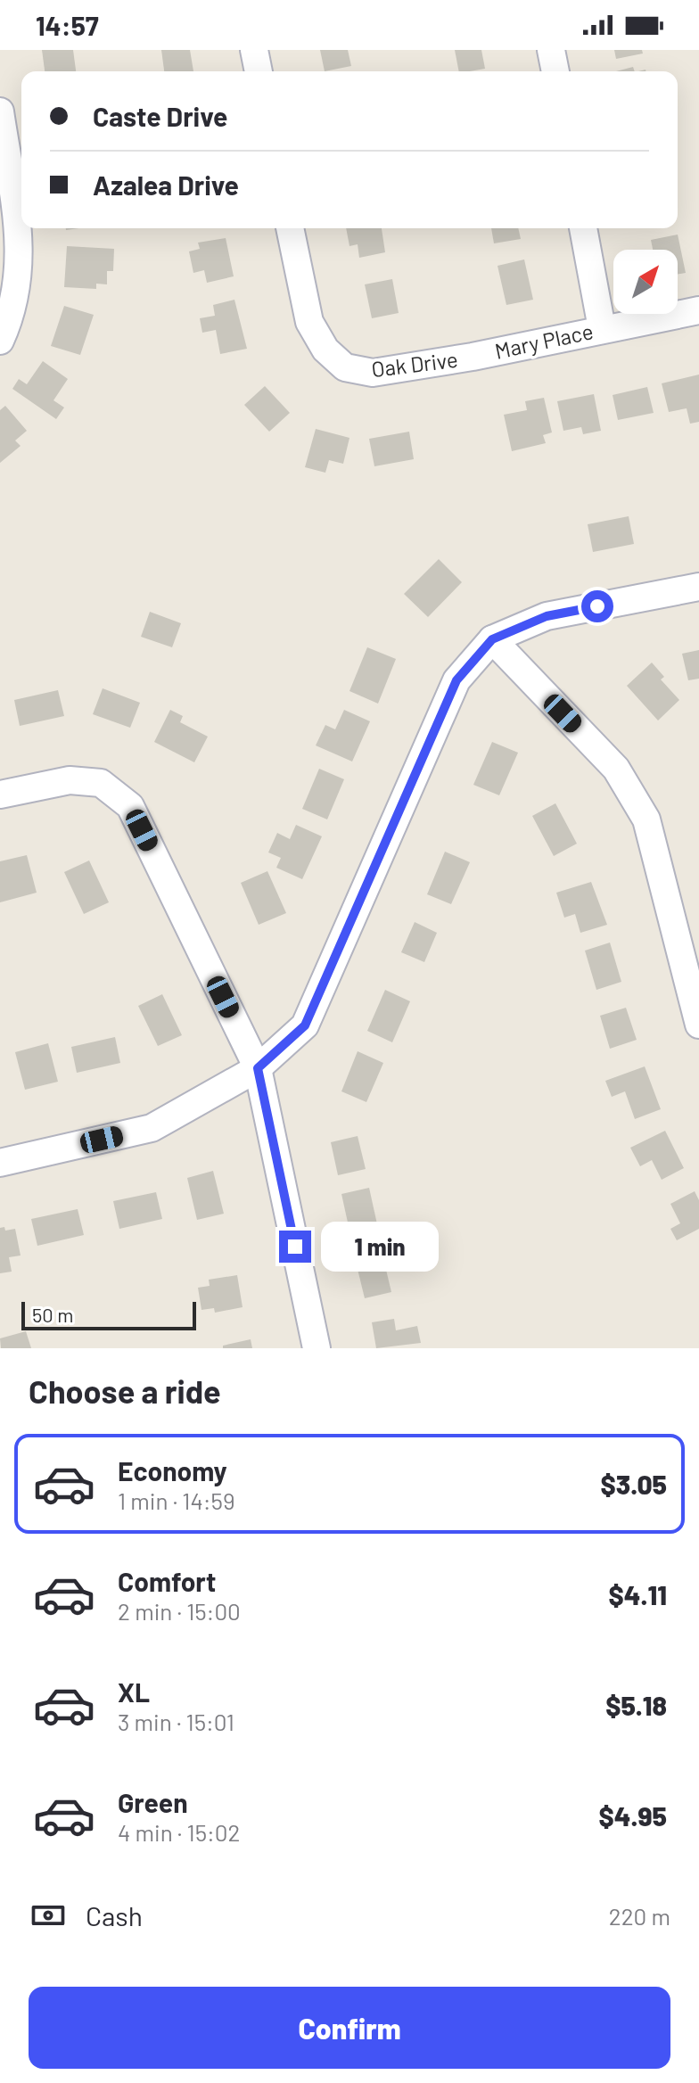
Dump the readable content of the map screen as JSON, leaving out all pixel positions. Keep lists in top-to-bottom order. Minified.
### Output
{"streets":{"street":["Mary Place","Oak Drive"]},"crossings":[["Mary Place","Oak Drive"]],"scale_bar":"50 m","north":"top right","page":{"status":"14:57","banner":["Caste Drive","Azalea Drive"],"bubble":"1 min","scale":"50 m","heading":"Choose a ride","list":[{"name":"Economy","note":"1 min · 14:59","value":"$3.05"},{"name":"Comfort","note":"2 min · 15:00","value":"$4.11"},{"name":"XL","note":"3 min · 15:01","value":"$5.18"},{"name":"Green","note":"4 min · 15:02","value":"$4.95"}],"pay":["Cash","220 m"],"buttons":"Confirm"}}
